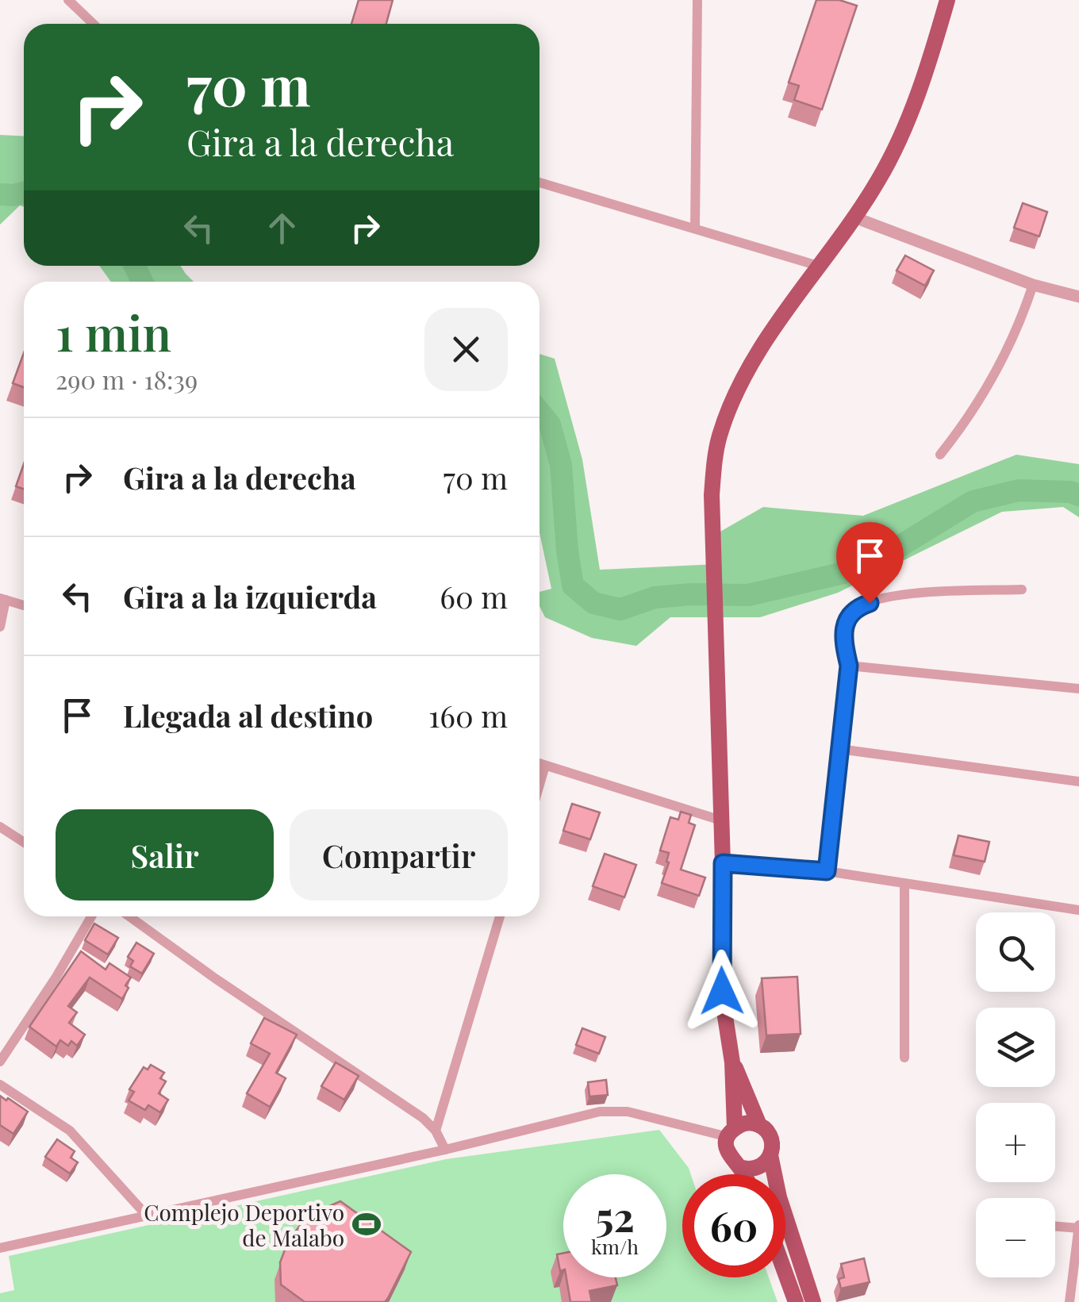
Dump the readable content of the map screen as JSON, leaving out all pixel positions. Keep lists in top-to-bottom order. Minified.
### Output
{"places":{"sports":["Complejo Deportivo de Malabo"]},"page":{"turn":["70 m","Gira a la derecha"],"heading":["1 min","290 m · 18:39"],"list":[{"name":"Gira a la derecha","value":"70 m"},{"name":"Gira a la izquierda","value":"60 m"},{"name":"Llegada al destino","value":"160 m"}],"buttons":["Salir","Compartir"],"map_buttons":["+","−"],"speed":"52 km/h","limit":"60"}}
